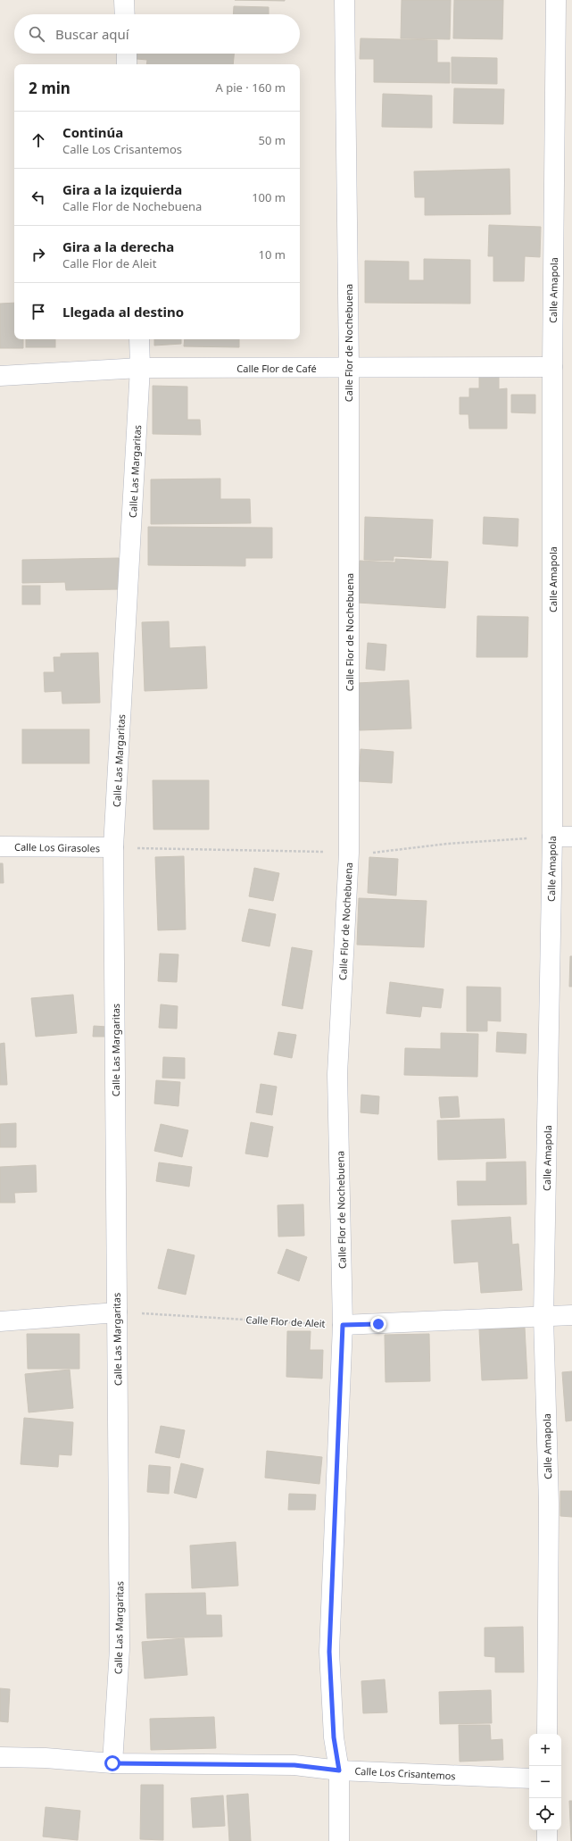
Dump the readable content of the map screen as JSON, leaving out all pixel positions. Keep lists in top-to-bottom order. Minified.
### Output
{"streets":{"street":["Calle Amapola","Calle Flor de Nochebuena","Calle Flor de Café","Calle Las Margaritas","Calle Los Girasoles","Calle Los Crisantemos"],"path":["Calle Flor de Aleit"]},"crossings":[["Calle Amapola","Calle Flor de Café"],["Calle Flor de Nochebuena","Calle Flor de Café"],["Calle Flor de Nochebuena","Calle Flor de Aleit"],["Calle Flor de Nochebuena","Calle Los Crisantemos"],["Calle Flor de Café","Calle Las Margaritas"],["Calle Las Margaritas","Calle Los Girasoles"],["Calle Las Margaritas","Calle Flor de Aleit"],["Calle Las Margaritas","Calle Los Crisantemos"]],"page":{"search":"Buscar aquí","heading":["2 min","A pie · 160 m"],"list":[["Continúa","Calle Los Crisantemos","50 m"],["Gira a la izquierda","Calle Flor de Nochebuena","100 m"],["Gira a la derecha","Calle Flor de Aleit","10 m"],"Llegada al destino"],"map_buttons":["+","−"]}}
